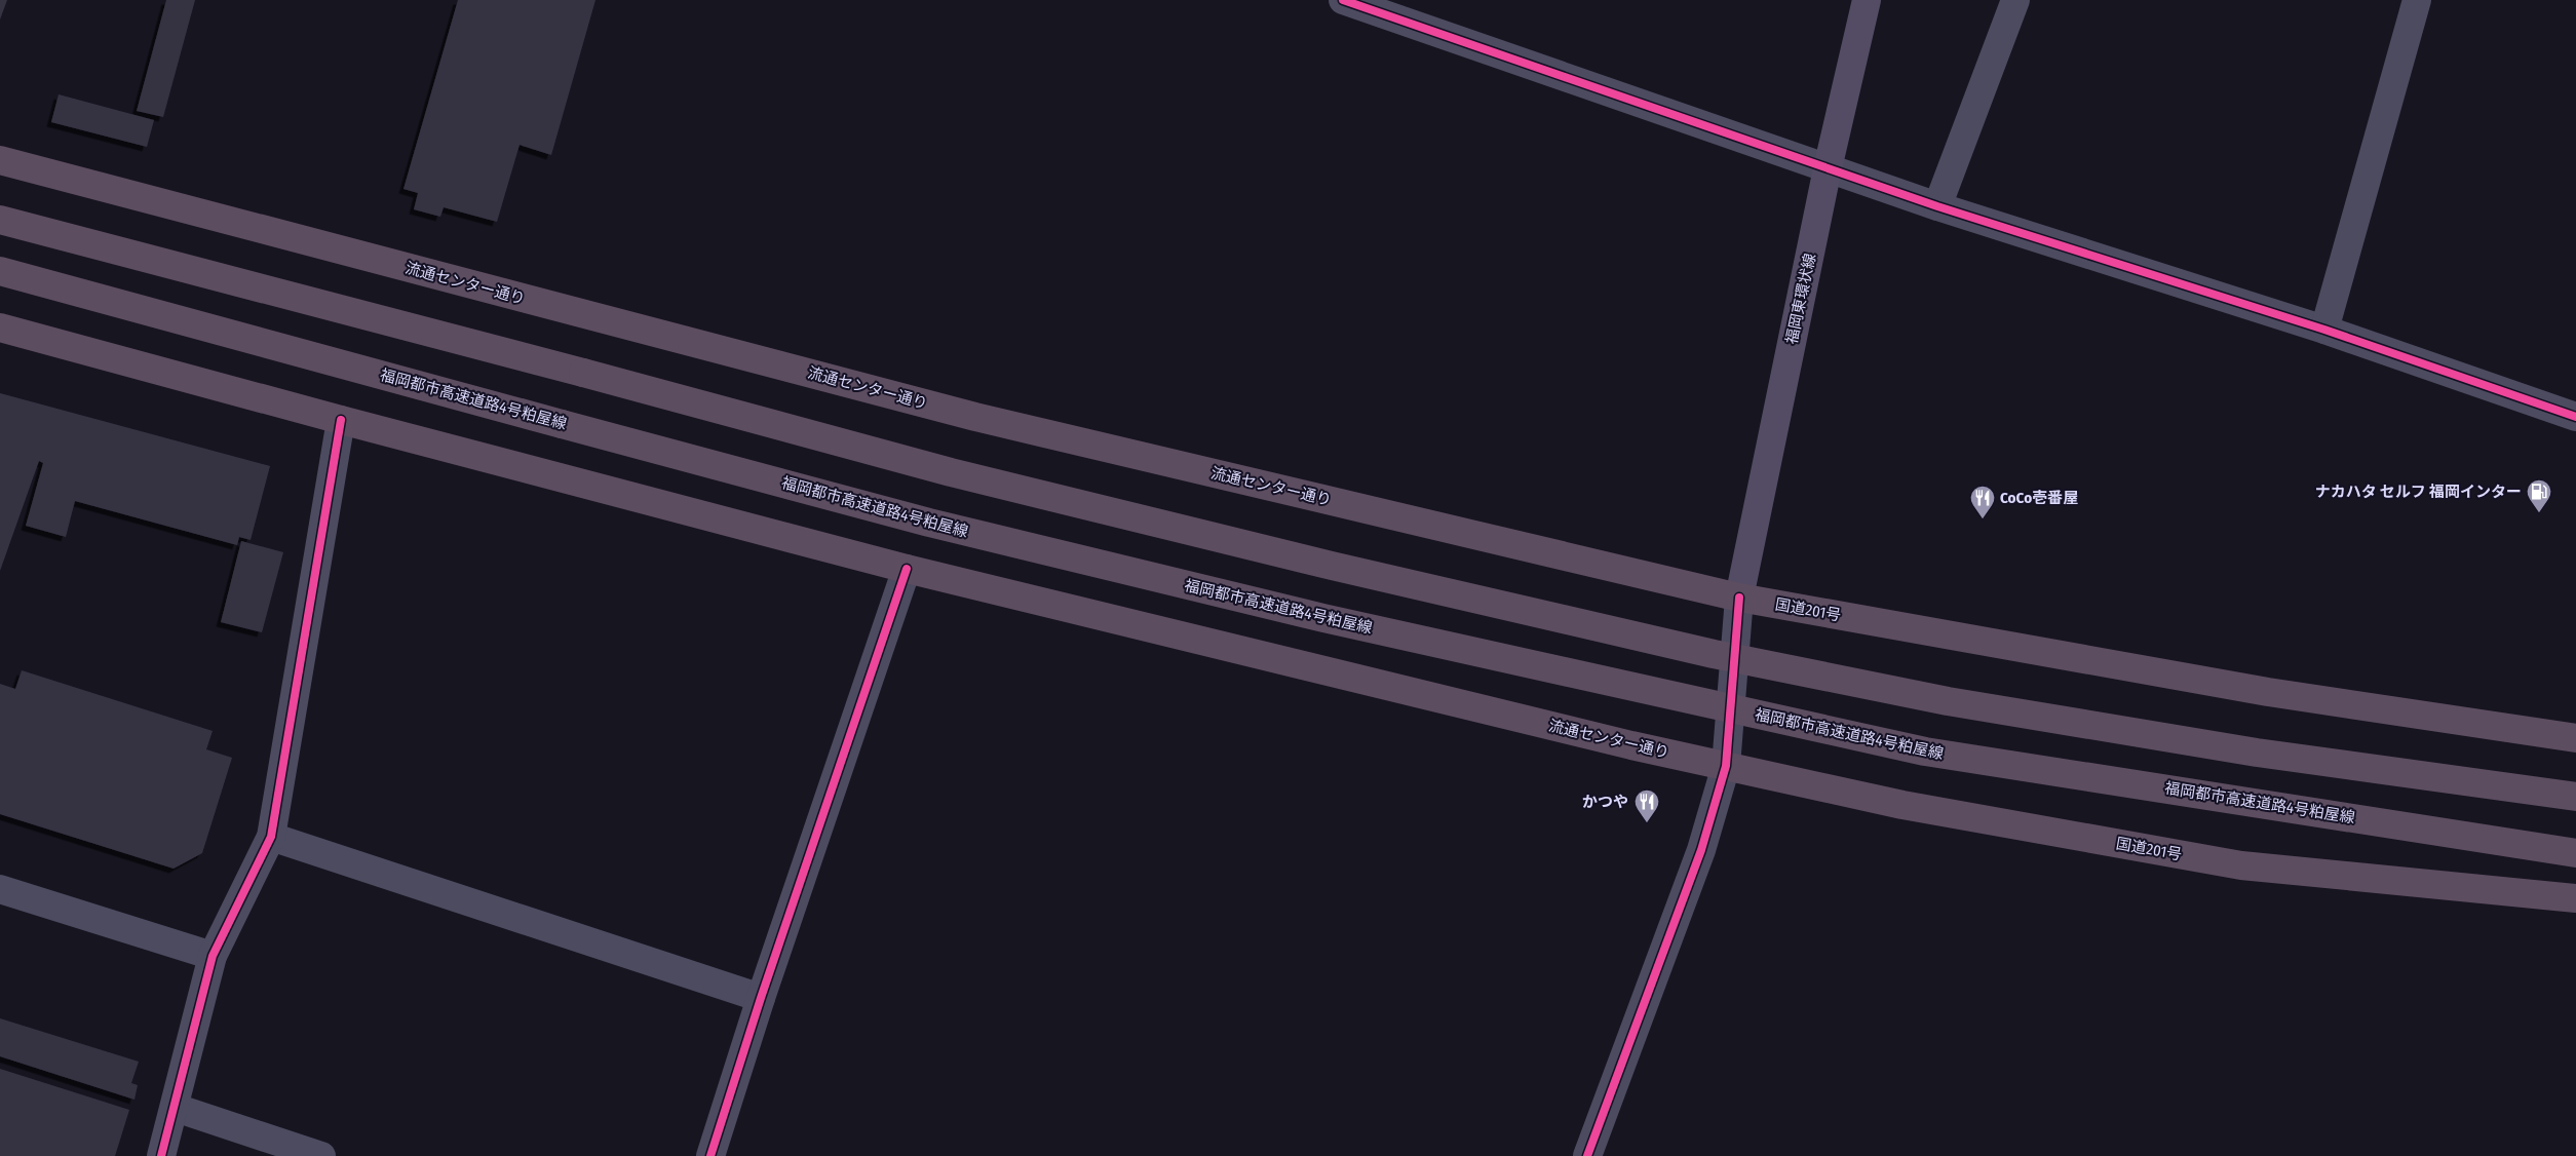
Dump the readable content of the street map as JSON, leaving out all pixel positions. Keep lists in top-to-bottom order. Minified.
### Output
{"streets":{"highway":["流通センター通り","福岡都市高速道路4号粕屋線","国道201号"],"main road":["福岡東環状線"]},"crossings":[["流通センター通り","福岡東環状線"],["流通センター通り","国道201号"],["福岡東環状線","国道201号"]],"places":{"fuel station":["ナカハタ セルフ 福岡インター"],"restaurant":["CoCo壱番屋","かつや"]}}
